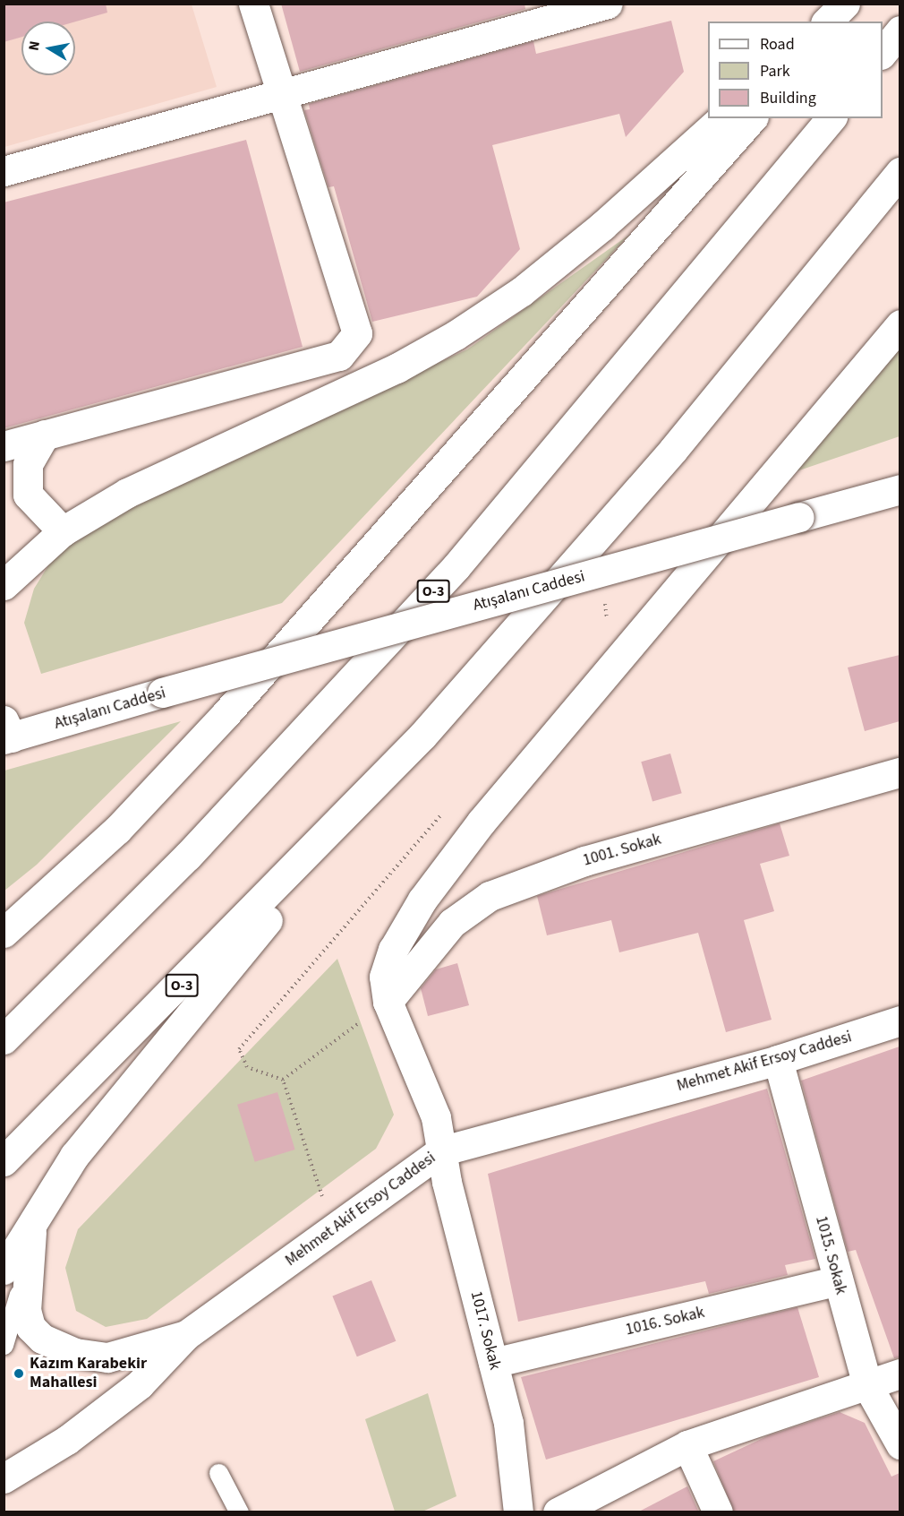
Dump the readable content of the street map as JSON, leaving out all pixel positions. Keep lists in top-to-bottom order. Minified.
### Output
{"streets":{"main road":["O-3","Atışalanı Caddesi","1001. Sokak","Mehmet Akif Ersoy Caddesi","1015. Sokak","1016. Sokak","1017. Sokak"]},"crossings":[["1001. Sokak","1017. Sokak"],["Mehmet Akif Ersoy Caddesi","1015. Sokak"],["Mehmet Akif Ersoy Caddesi","1017. Sokak"],["1015. Sokak","1016. Sokak"],["1016. Sokak","1017. Sokak"]],"places":["Kazım Karabekir Mahallesi"],"legend":["Road","Park","Building"],"north":"left"}
